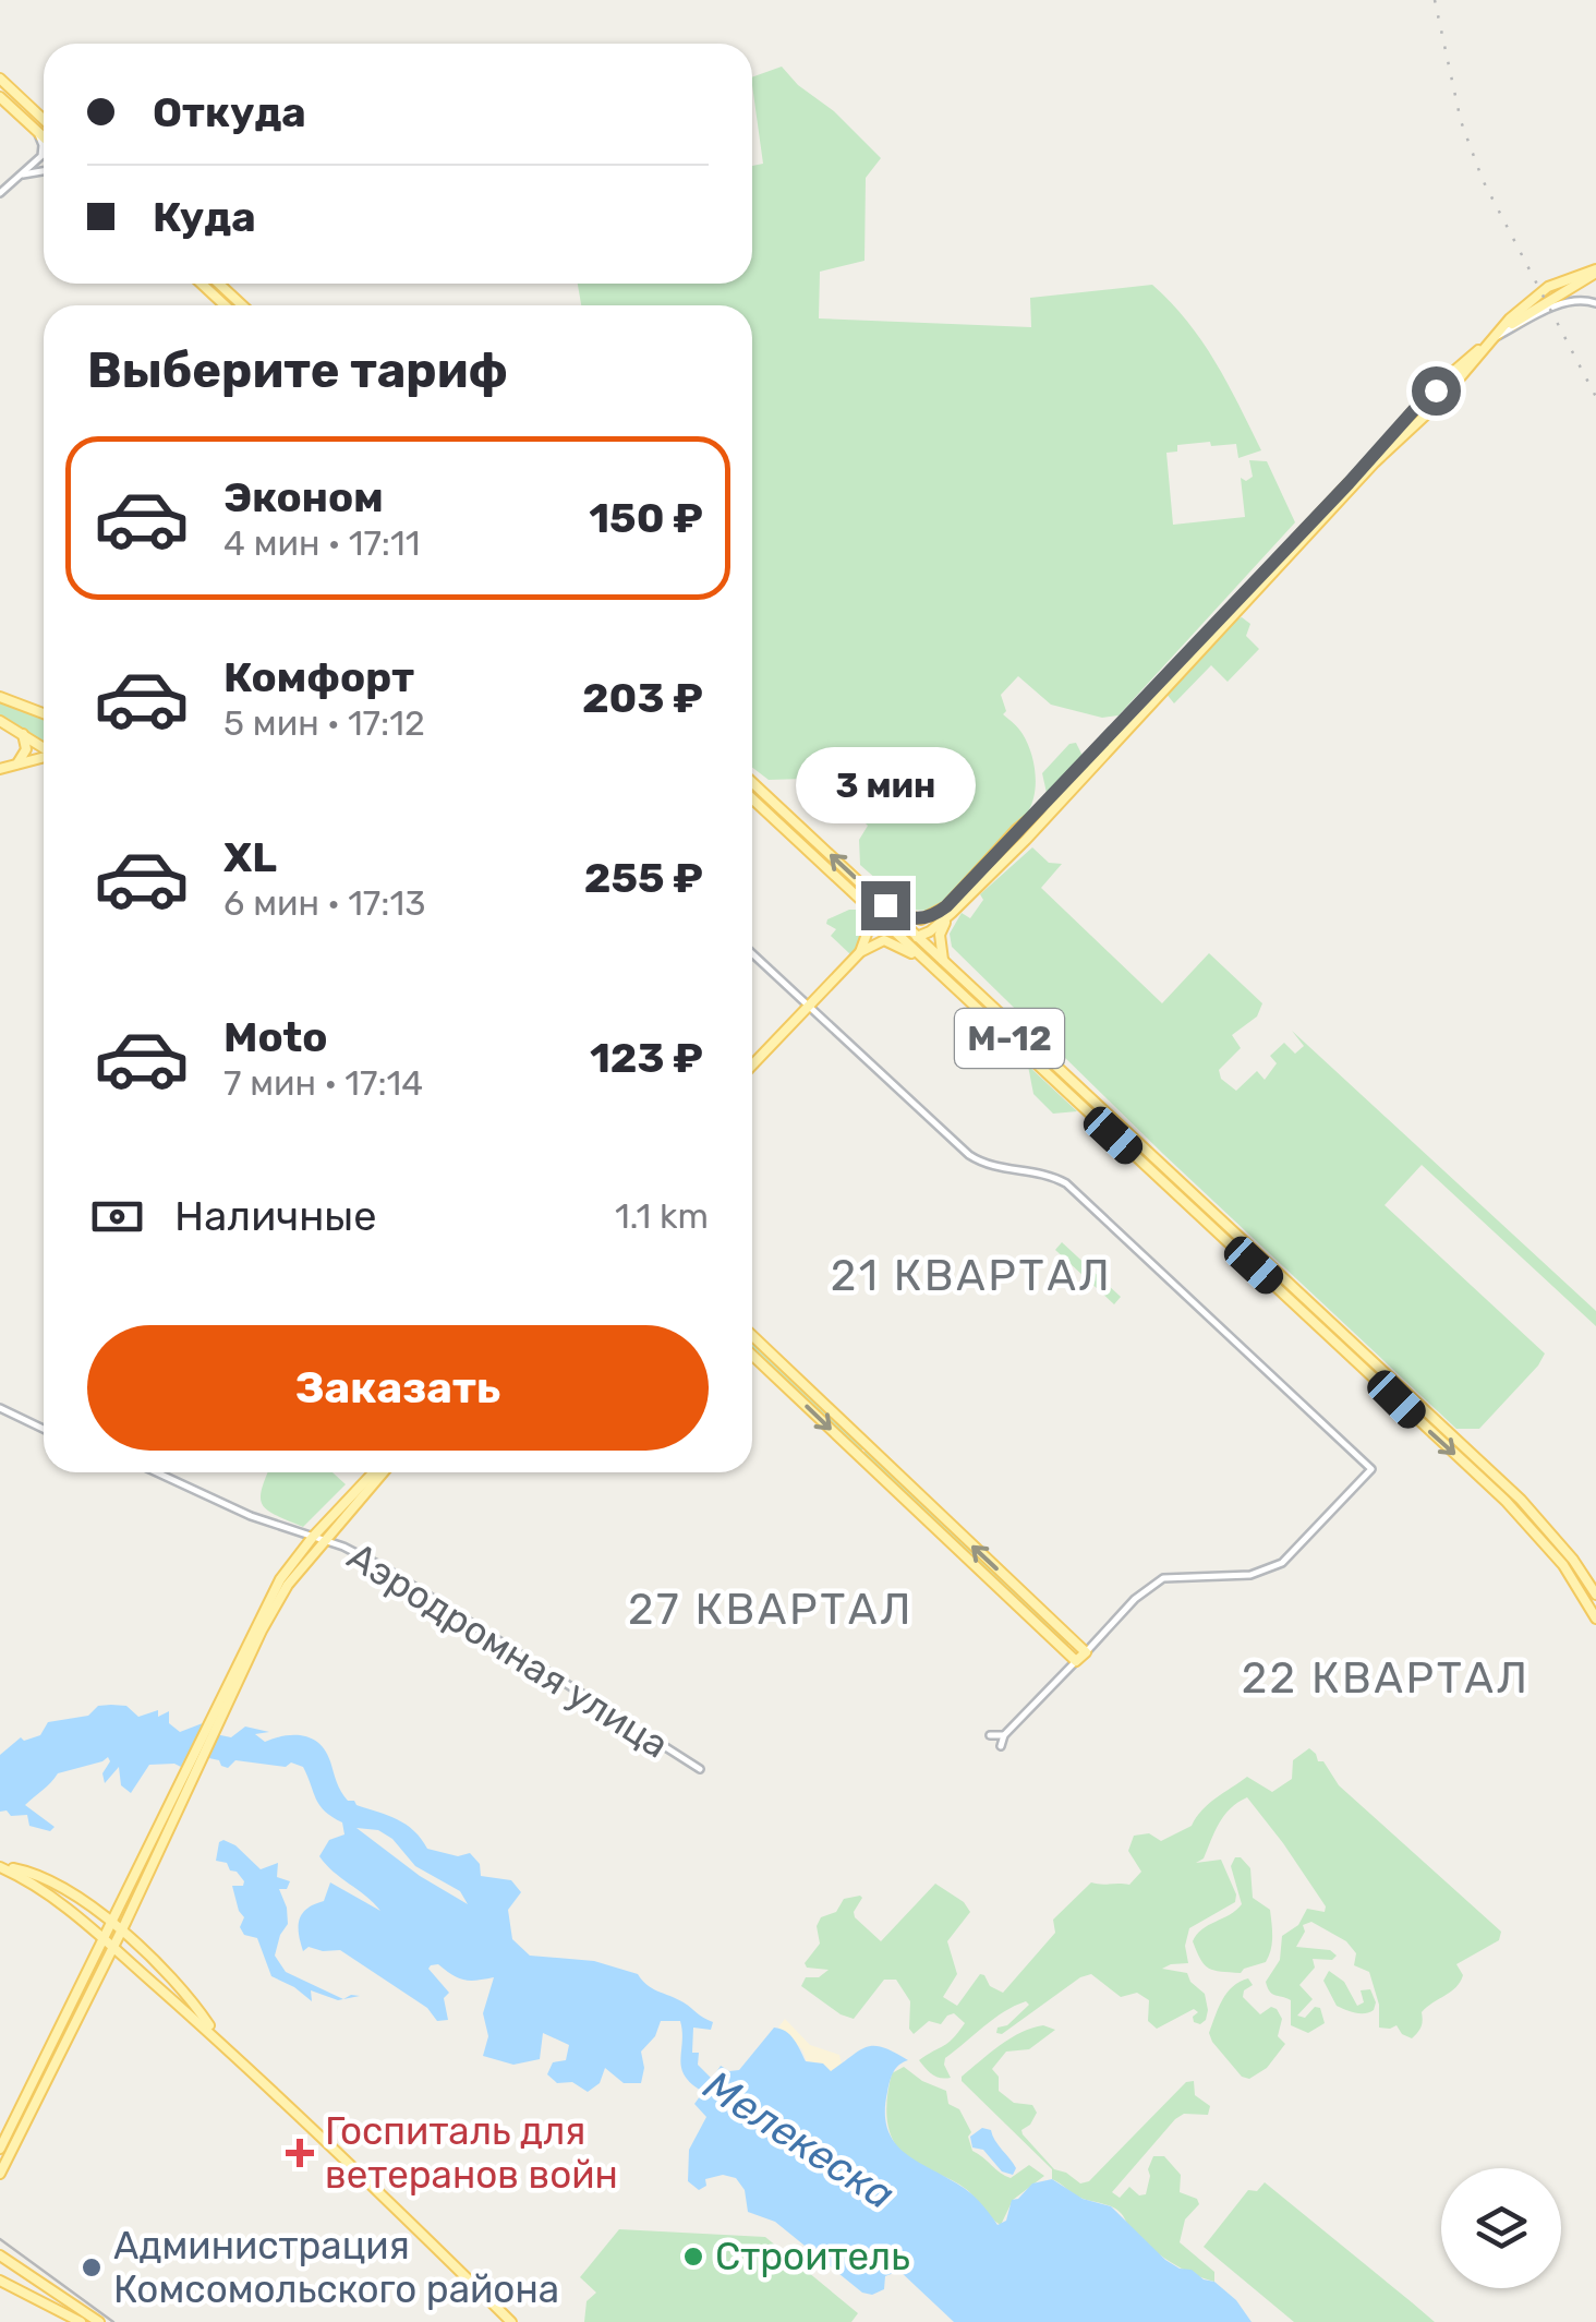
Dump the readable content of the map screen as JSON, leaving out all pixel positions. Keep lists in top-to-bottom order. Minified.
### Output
{"streets":{"main road":["М-12"],"street":["Аэродромная улица"]},"districts":["21 КВАРТАЛ","27 КВАРТАЛ","22 КВАРТАЛ"],"water":["Мелекеска"],"places":{"health":["Госпиталь для ветеранов войн"],"other":["Строитель","Администрация Комсомольского района"]},"page":{"banner":["Откуда","Куда"],"heading":"Выберите тариф","list":[{"name":"Эконом","note":"4 мин · 17:11","value":"150 ₽"},{"name":"Комфорт","note":"5 мин · 17:12","value":"203 ₽"},{"name":"XL","note":"6 мин · 17:13","value":"255 ₽"},{"name":"Moto","note":"7 мин · 17:14","value":"123 ₽"}],"bubble":"3 мин","pay":["Наличные","1.1 km"],"buttons":"Заказать"}}
